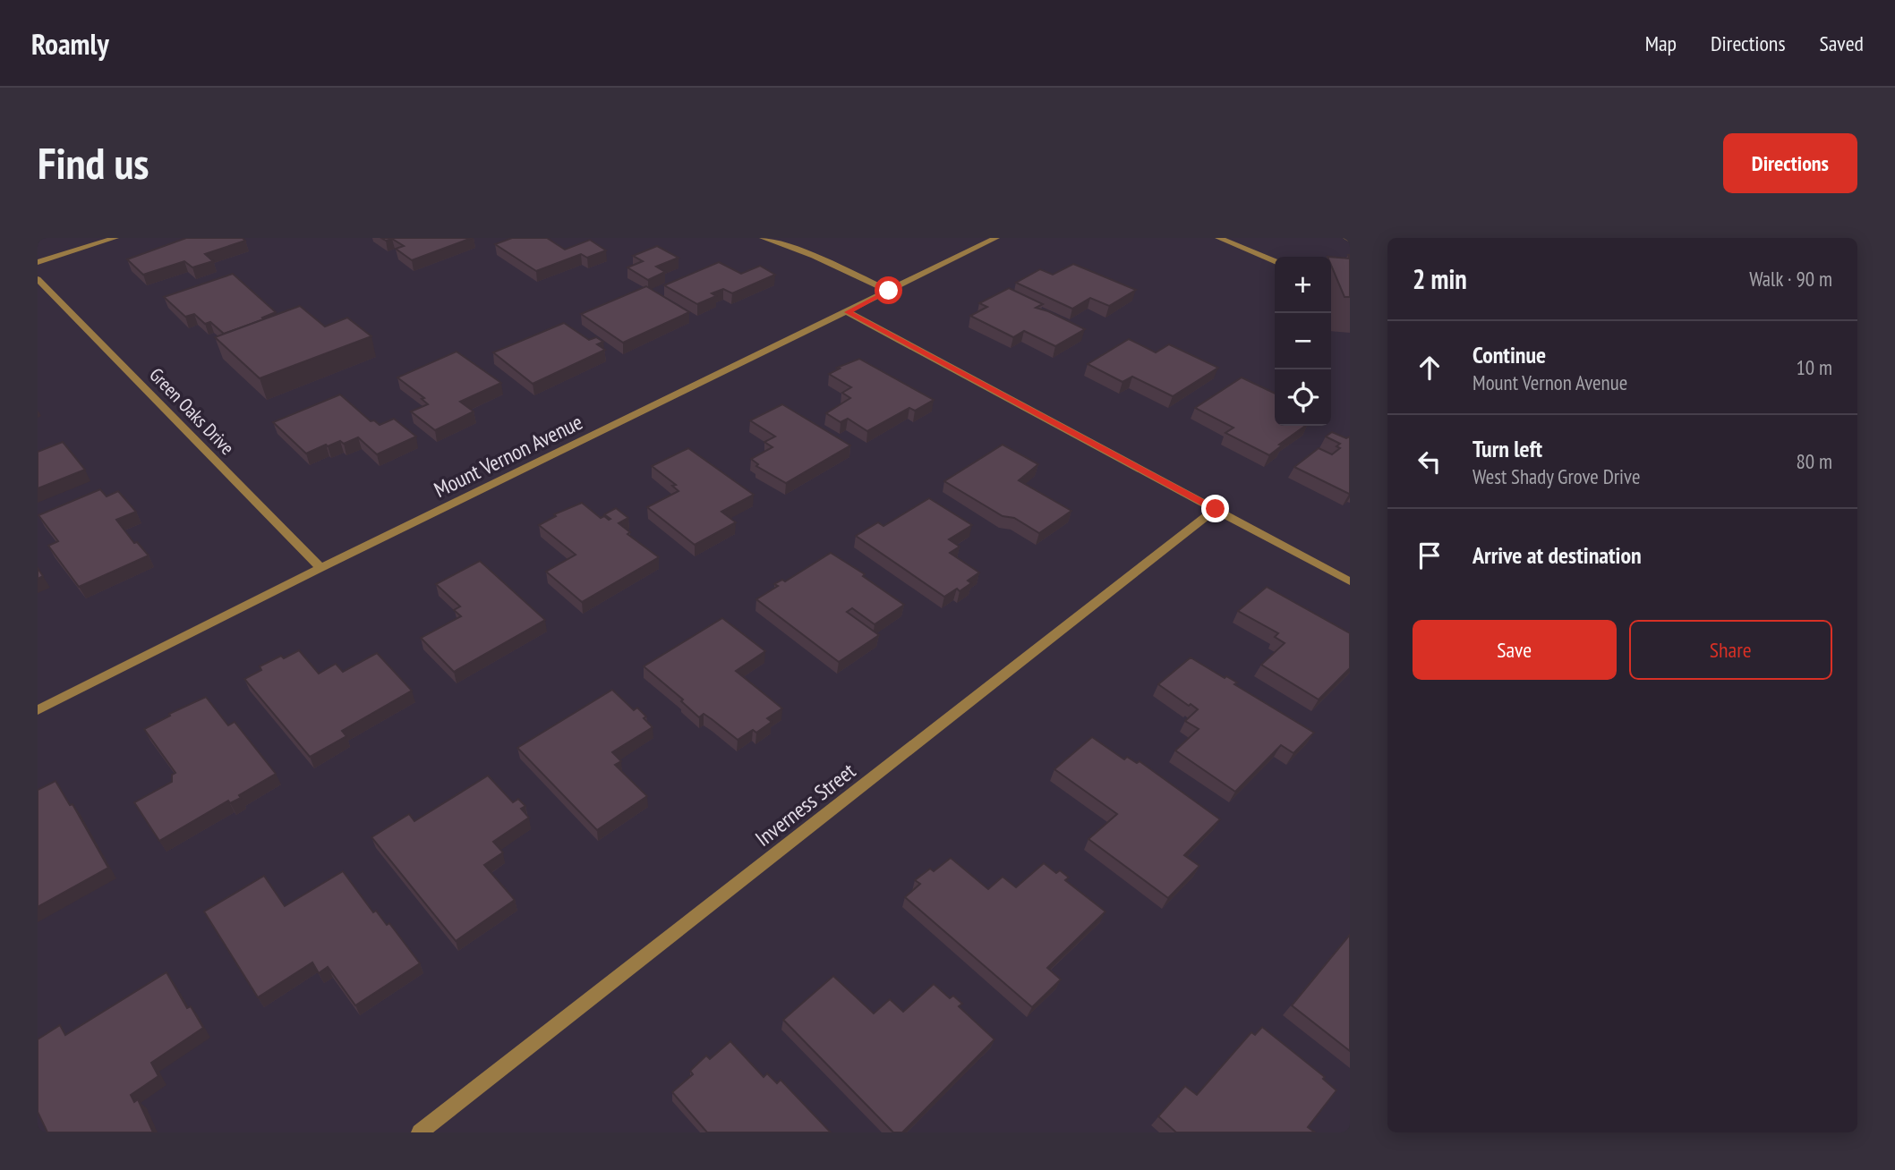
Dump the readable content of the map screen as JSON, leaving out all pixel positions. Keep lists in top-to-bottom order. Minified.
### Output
{"streets":{"street":["Green Oaks Drive","Mount Vernon Avenue","Inverness Street"]},"crossings":[["Green Oaks Drive","Mount Vernon Avenue"]],"page":{"header":"Roamly","nav":["Map","Directions","Saved"],"buttons":["Directions",["Save","Share"]],"title":"Find us","heading":["2 min","Walk · 90 m"],"map_buttons":["+","−"],"list":[["Continue","Mount Vernon Avenue","10 m"],["Turn left","West Shady Grove Drive","80 m"],"Arrive at destination"]}}
